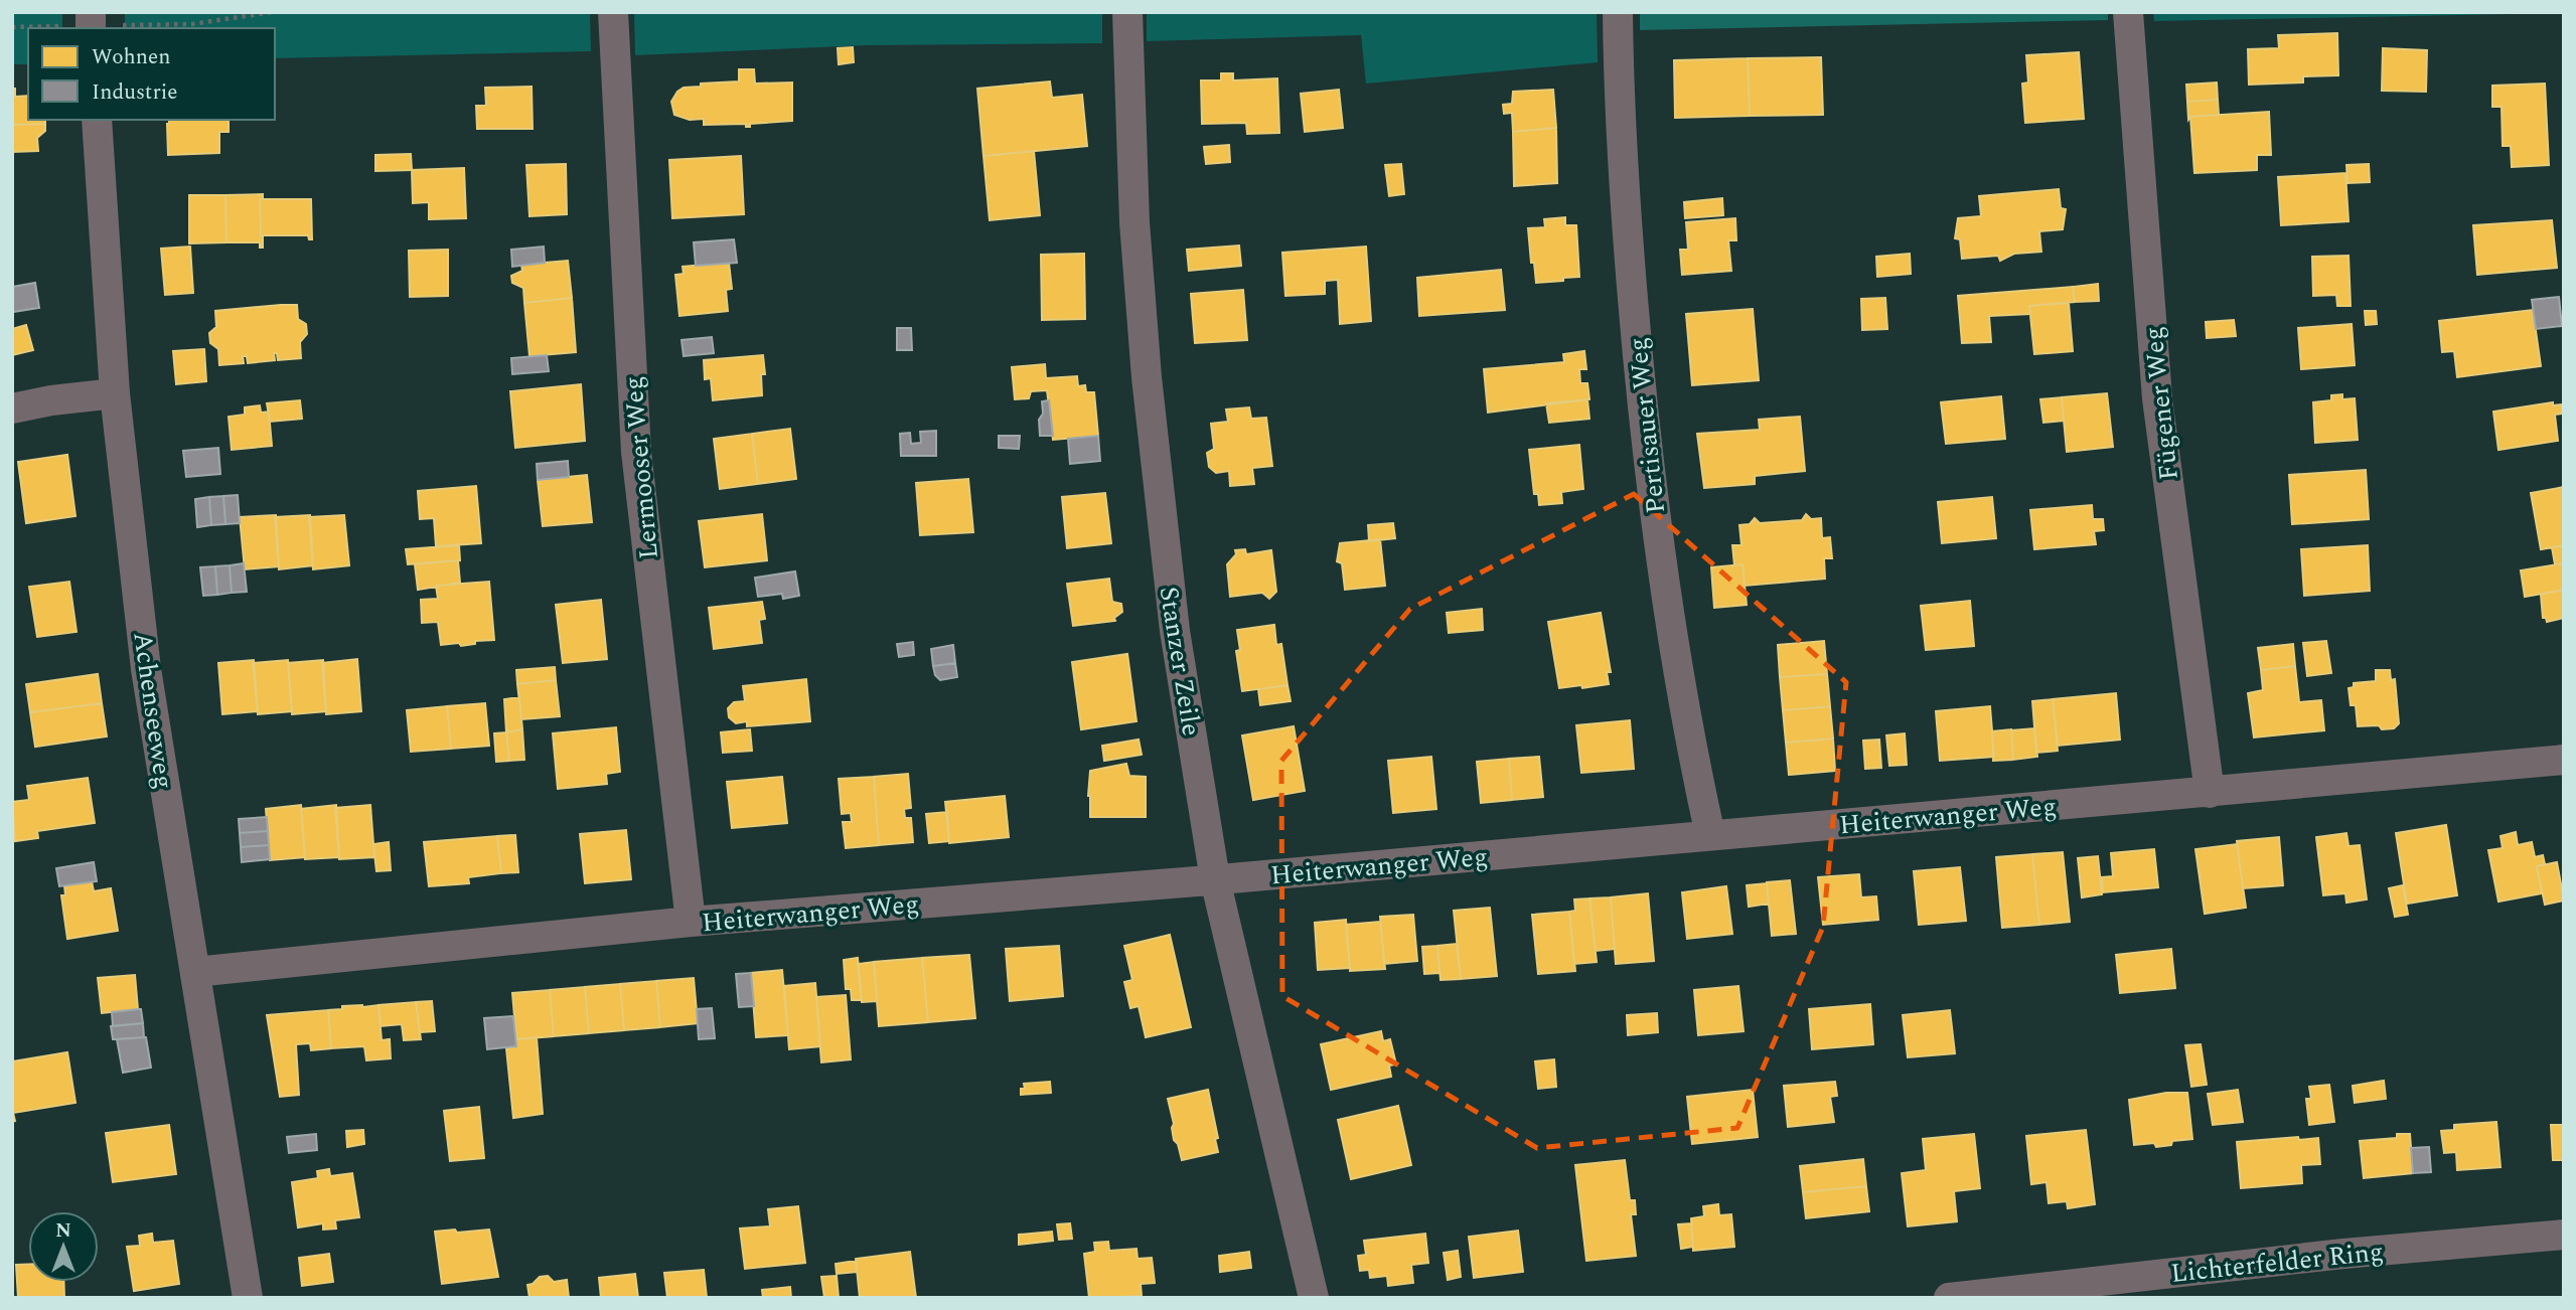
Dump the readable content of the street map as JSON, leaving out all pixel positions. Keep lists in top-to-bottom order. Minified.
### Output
{"streets":{"street":["Fügener Weg","Pertisauer Weg","Lermooser Weg","Stanzer Zeile","Achenseeweg","Heiterwanger Weg","Lichterfelder Ring"]},"crossings":[["Fügener Weg","Heiterwanger Weg"],["Pertisauer Weg","Heiterwanger Weg"],["Lermooser Weg","Heiterwanger Weg"],["Stanzer Zeile","Heiterwanger Weg"],["Achenseeweg","Heiterwanger Weg"]],"legend":["Wohnen","Industrie"],"north":"top"}
